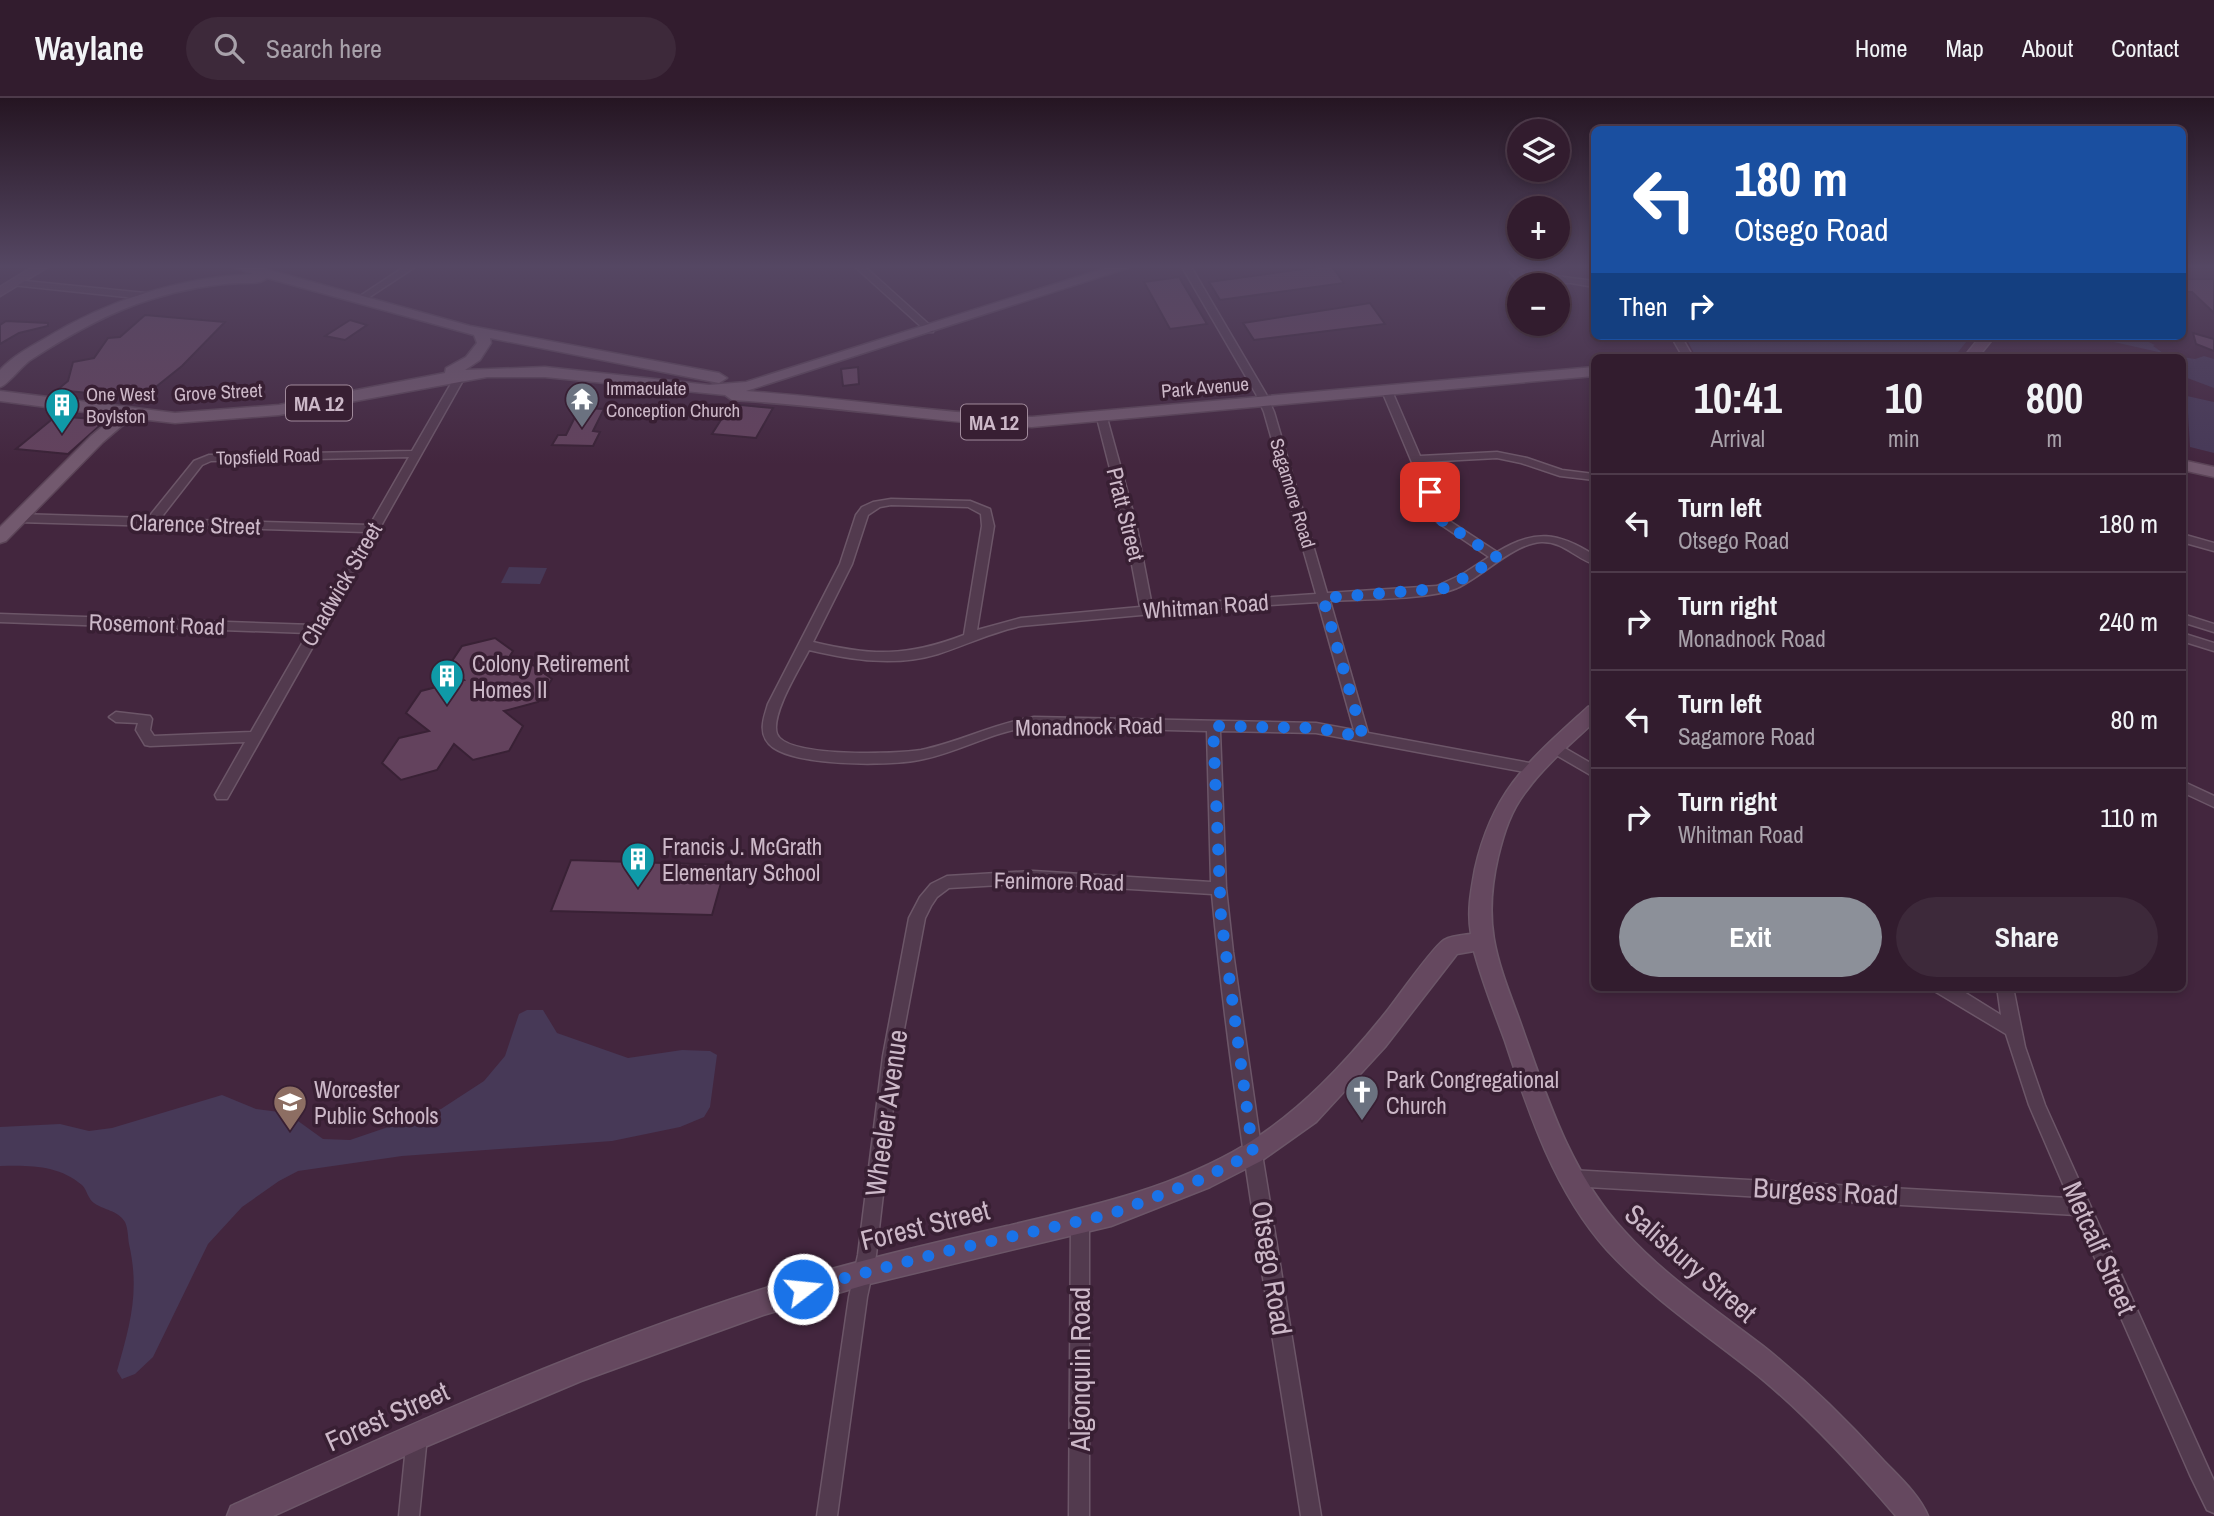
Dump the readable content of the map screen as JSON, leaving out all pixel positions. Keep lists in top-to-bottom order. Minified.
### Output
{"streets":{"main road":["Park Avenue","Grove Street","MA 12","Forest Street","Salisbury Street"],"street":["Topsfield Road","Sagamore Road","Pratt Street","Clarence Street","Chadwick Street","Whitman Road","Rosemont Road","Monadnock Road","Fenimore Road","Wheeler Avenue","Burgess Road","Metcalf Street","Otsego Road","Algonquin Road"]},"crossings":[["Park Avenue","Grove Street"],["Park Avenue","MA 12"],["Park Avenue","Sagamore Road"],["Park Avenue","Pratt Street"],["Grove Street","MA 12"],["Grove Street","Chadwick Street"],["Topsfield Road","Clarence Street"],["Topsfield Road","Chadwick Street"],["Sagamore Road","Whitman Road"],["Sagamore Road","Monadnock Road"],["Pratt Street","Whitman Road"],["Clarence Street","Chadwick Street"],["Chadwick Street","Rosemont Road"],["Whitman Road","Monadnock Road"],["Monadnock Road","Salisbury Street"],["Monadnock Road","Otsego Road"],["Fenimore Road","Wheeler Avenue"],["Fenimore Road","Otsego Road"],["Wheeler Avenue","Forest Street"],["Burgess Road","Metcalf Street"],["Burgess Road","Salisbury Street"],["Forest Street","Salisbury Street"],["Forest Street","Otsego Road"],["Forest Street","Algonquin Road"]],"places":{"temple":["Immaculate Conception Church"],"building":["One West Boylston","Colony Retirement Homes II","Francis J. McGrath Elementary School"],"church":["Park Congregational Church"],"school or university":["Worcester Public Schools"]},"page":{"header":"Waylane","search":"Search here","nav":["Home","Map","About","Contact"],"map_buttons":["+","−"],"turn":["180 m","Otsego Road"],"then":"Then","eta":["10:41","Arrival","10","min","800","m"],"list":[{"name":"Turn left","note":"Otsego Road","value":"180 m"},{"name":"Turn right","note":"Monadnock Road","value":"240 m"},{"name":"Turn left","note":"Sagamore Road","value":"80 m"},{"name":"Turn right","note":"Whitman Road","value":"110 m"}],"buttons":["Exit","Share"]}}
